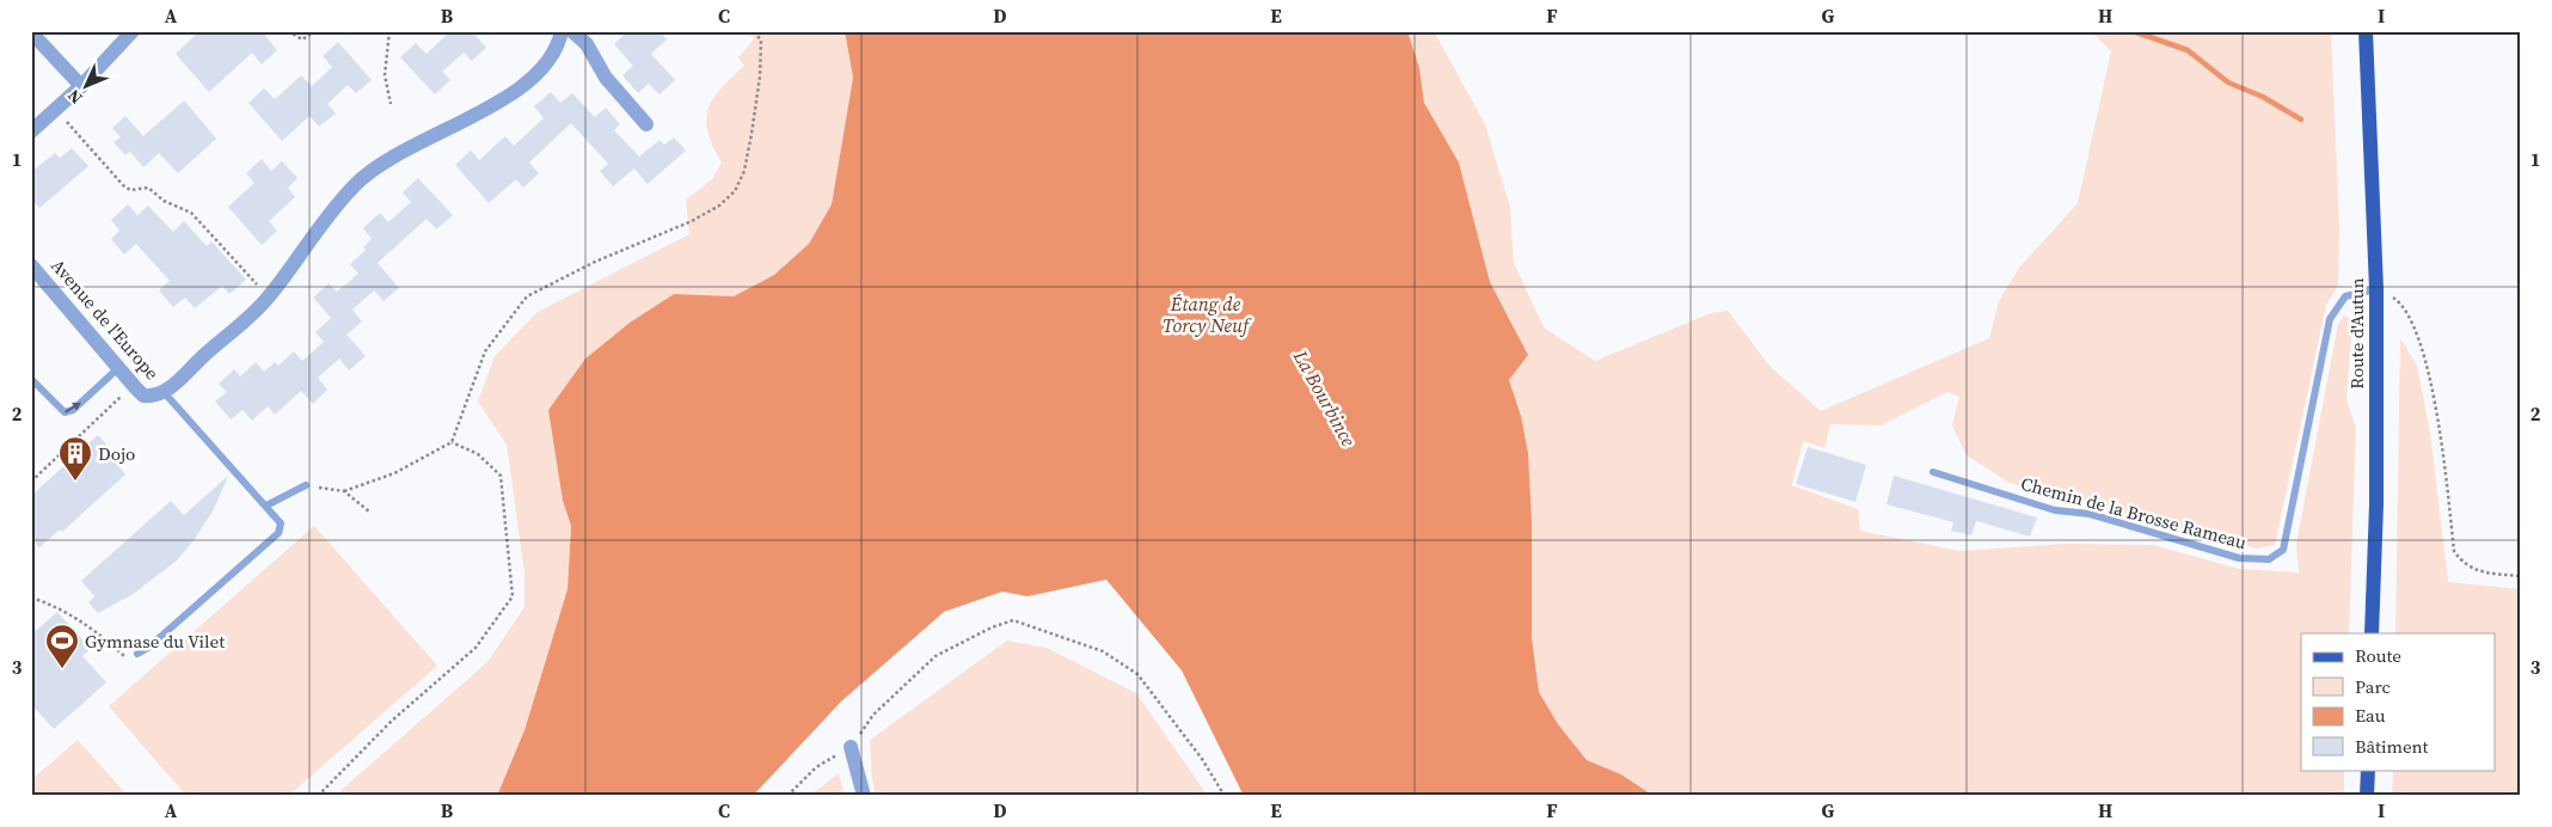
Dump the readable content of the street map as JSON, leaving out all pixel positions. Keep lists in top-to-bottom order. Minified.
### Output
{"streets":{"main road":["Route d'Autun"],"street":["Avenue de l'Europe"],"lane":["Chemin de la Brosse Rameau"]},"crossings":[["Route d'Autun","Chemin de la Brosse Rameau"]],"water":["Étang de Torcy Neuf","La Bourbince"],"places":{"building":["Dojo"],"sports":["Gymnase du Vilet"]},"legend":["Route","Parc","Eau","Bâtiment"],"north":"bottom left","grid":{"columns":["A","B","C","D","E","F","G","H","I"],"rows":["1","2","3"]}}
